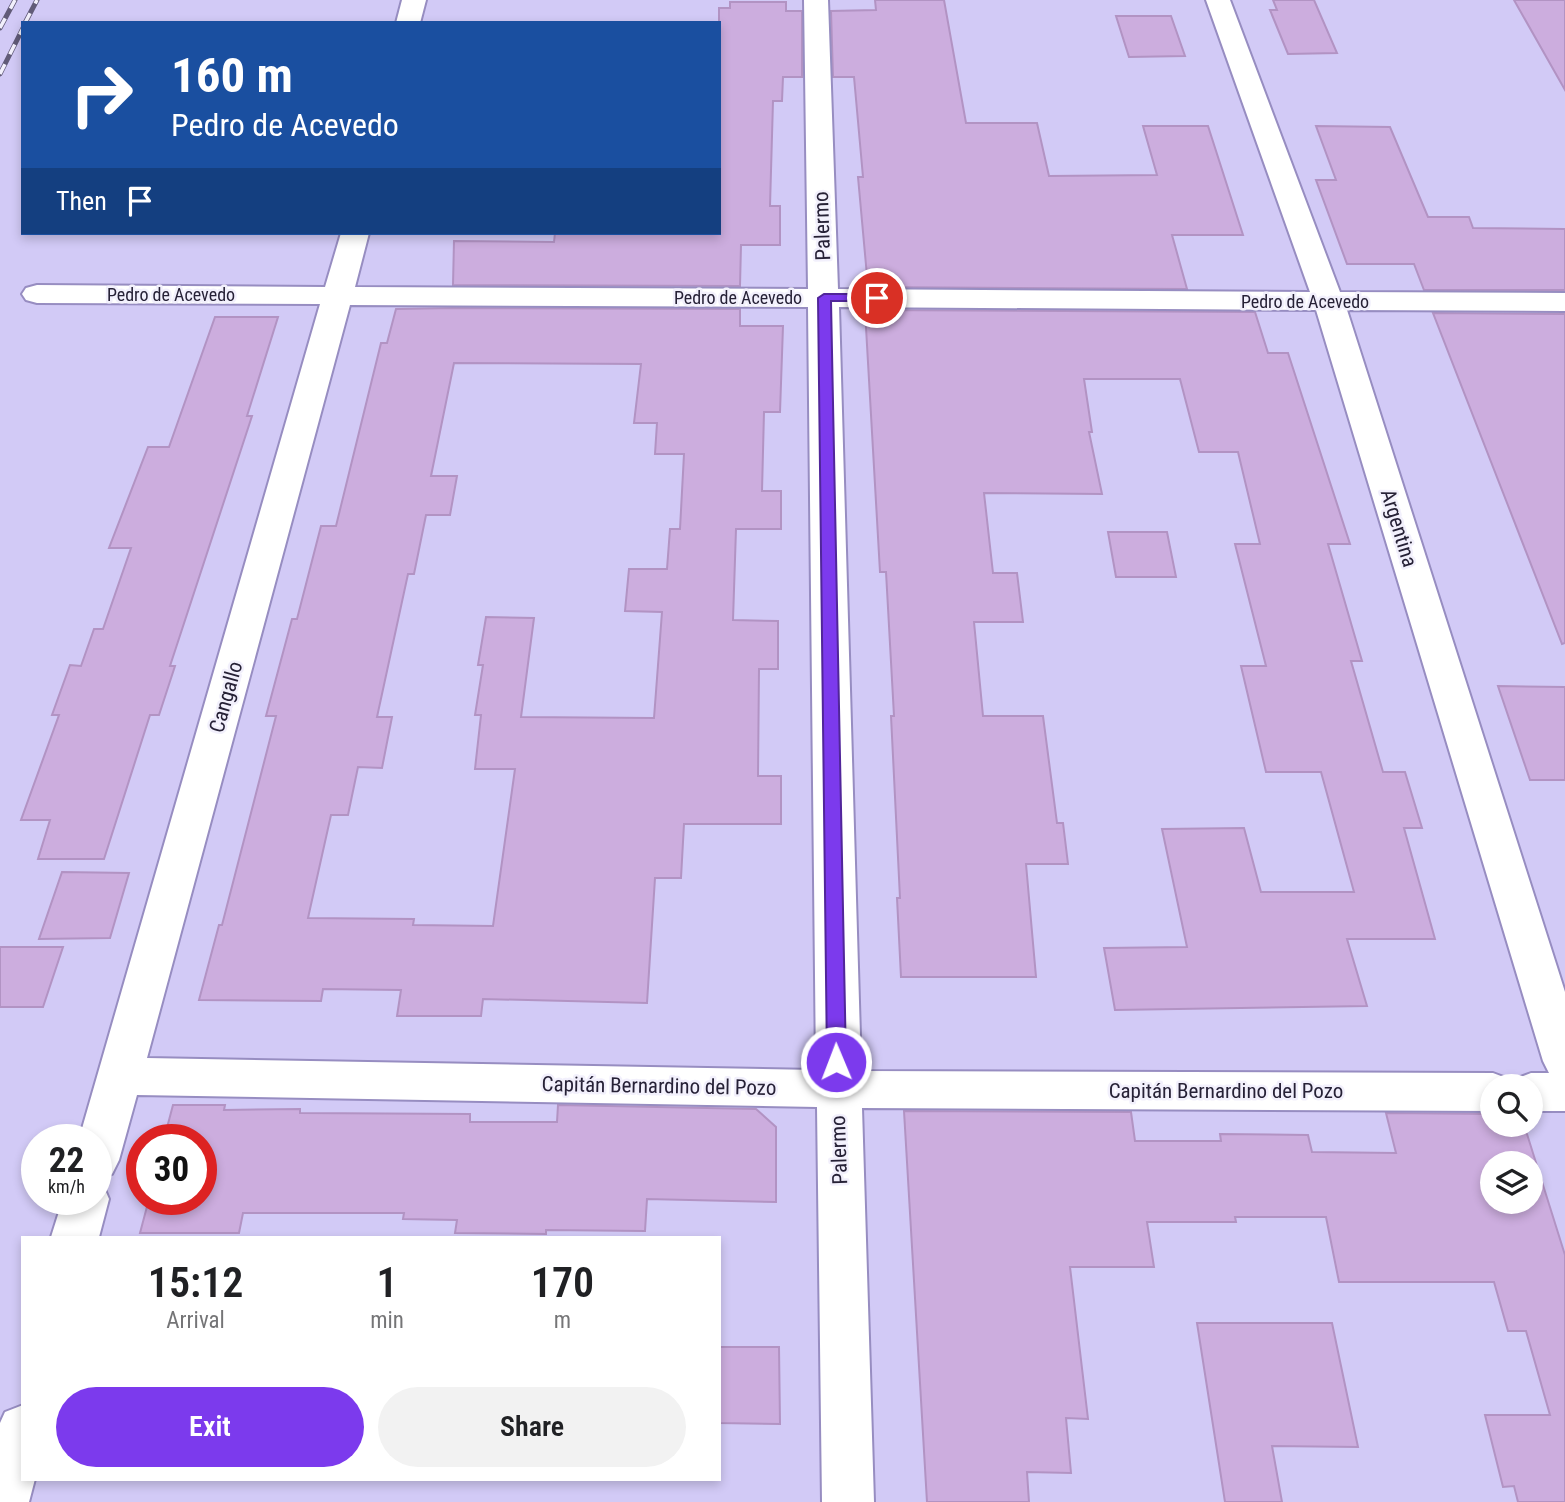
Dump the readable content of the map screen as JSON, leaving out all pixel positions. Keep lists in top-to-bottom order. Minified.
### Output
{"streets":{"street":["Palermo","Pedro de Acevedo","Argentina","Cangallo","Capitán Bernardino del Pozo"]},"crossings":[["Palermo","Pedro de Acevedo"],["Palermo","Capitán Bernardino del Pozo"],["Pedro de Acevedo","Argentina"],["Pedro de Acevedo","Cangallo"],["Cangallo","Capitán Bernardino del Pozo"]],"page":{"turn":["160 m","Pedro de Acevedo"],"then":"Then","speed":"22 km/h","limit":"30","eta":["15:12","Arrival","1","min","170","m"],"buttons":["Exit","Share"]}}
